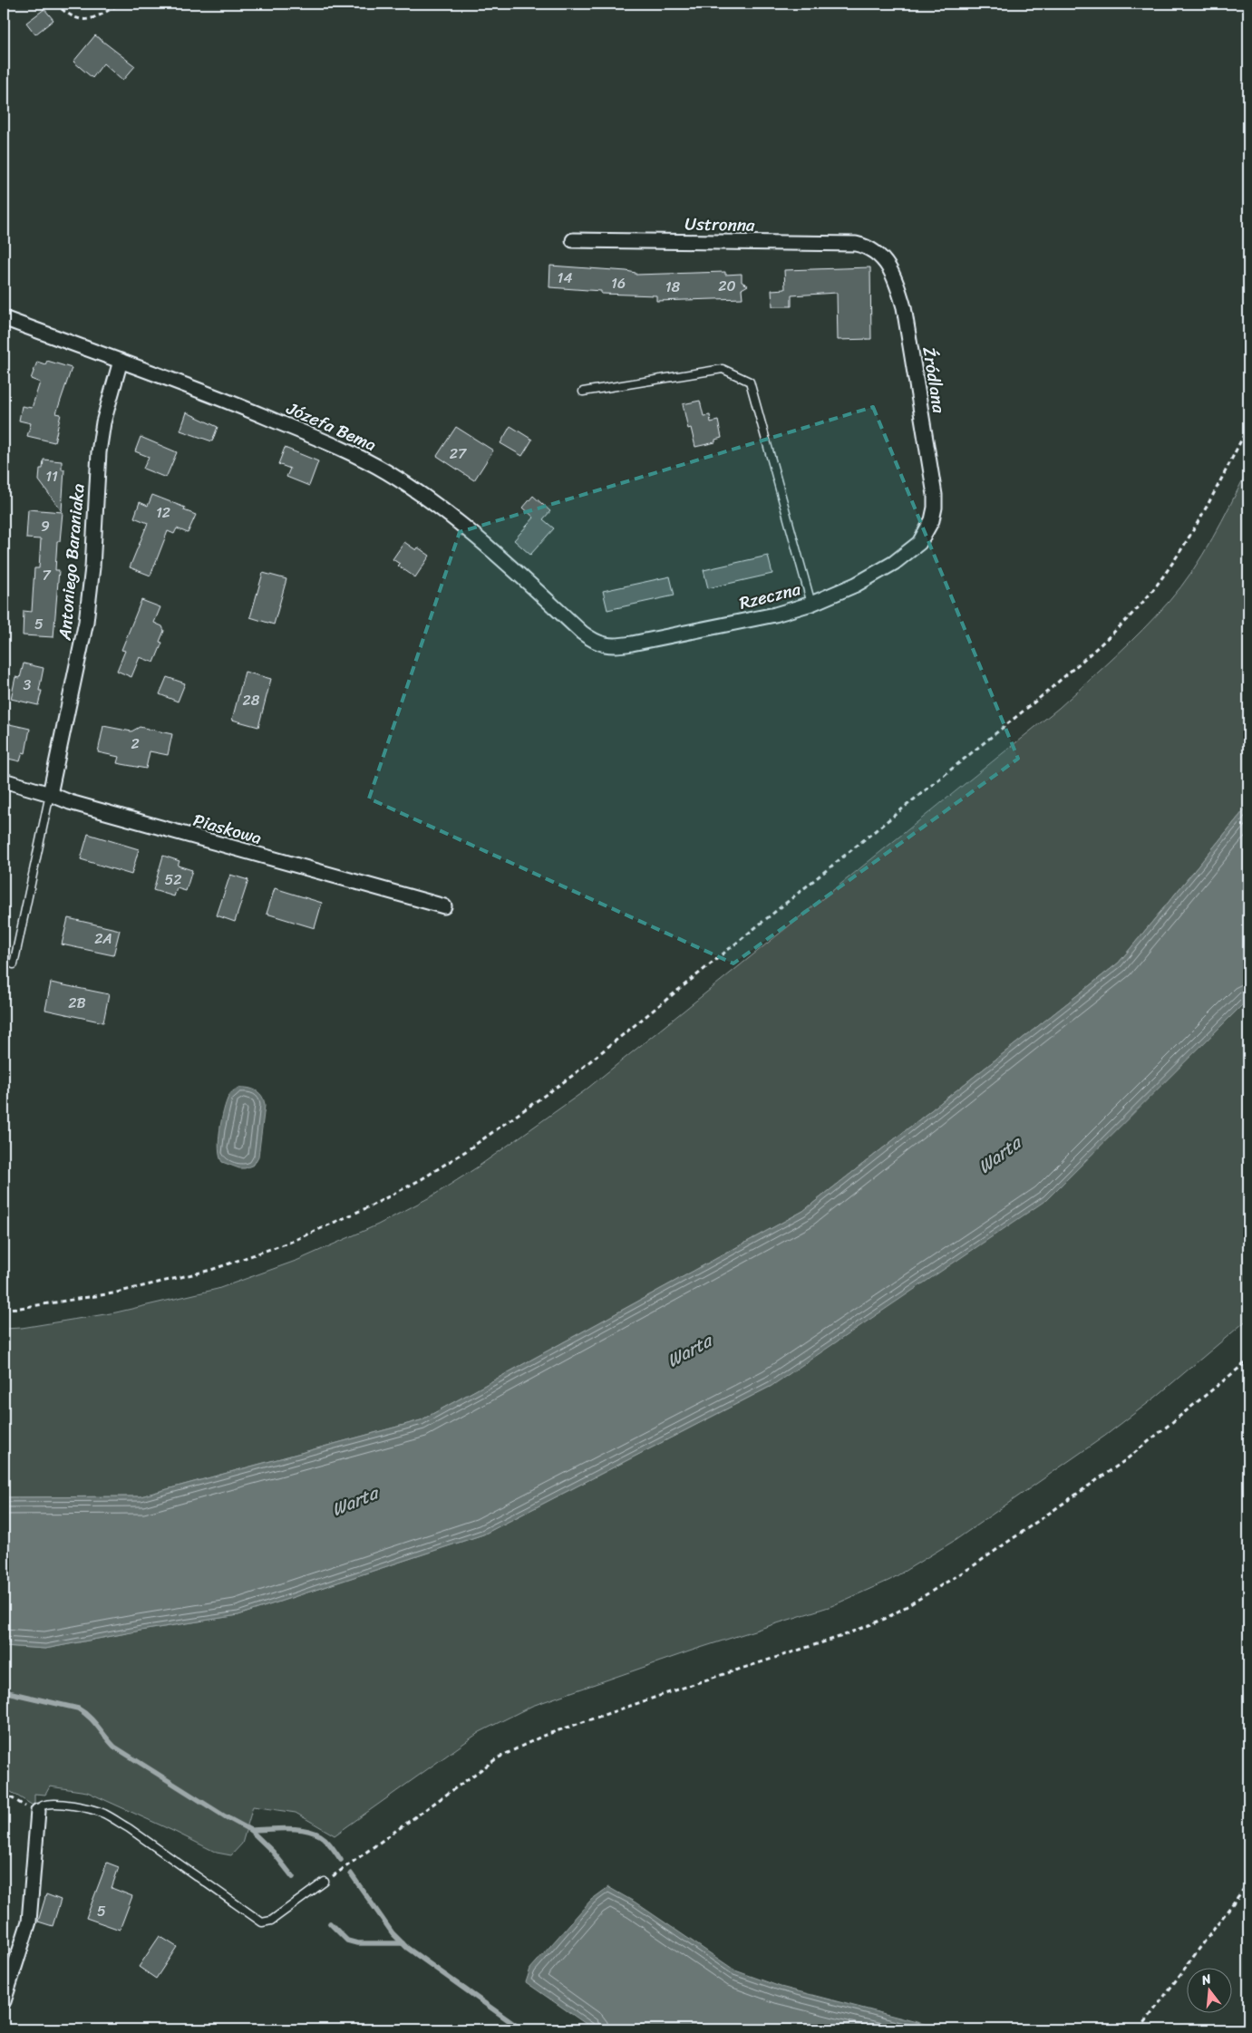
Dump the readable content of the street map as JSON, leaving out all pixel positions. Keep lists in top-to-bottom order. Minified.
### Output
{"streets":{"street":["Ustronna","Źródlana","Józefa Bema","Antoniego Baraniaka","Rzeczna","Piaskowa"]},"crossings":[["Ustronna","Źródlana"],["Źródlana","Rzeczna"],["Józefa Bema","Antoniego Baraniaka"],["Józefa Bema","Rzeczna"],["Antoniego Baraniaka","Piaskowa"]],"water":["Warta"],"house_numbers":["14","16","20","18","27","11","12","9","7","5","3","28","2","52","2A","2B","5"],"north":"top"}
